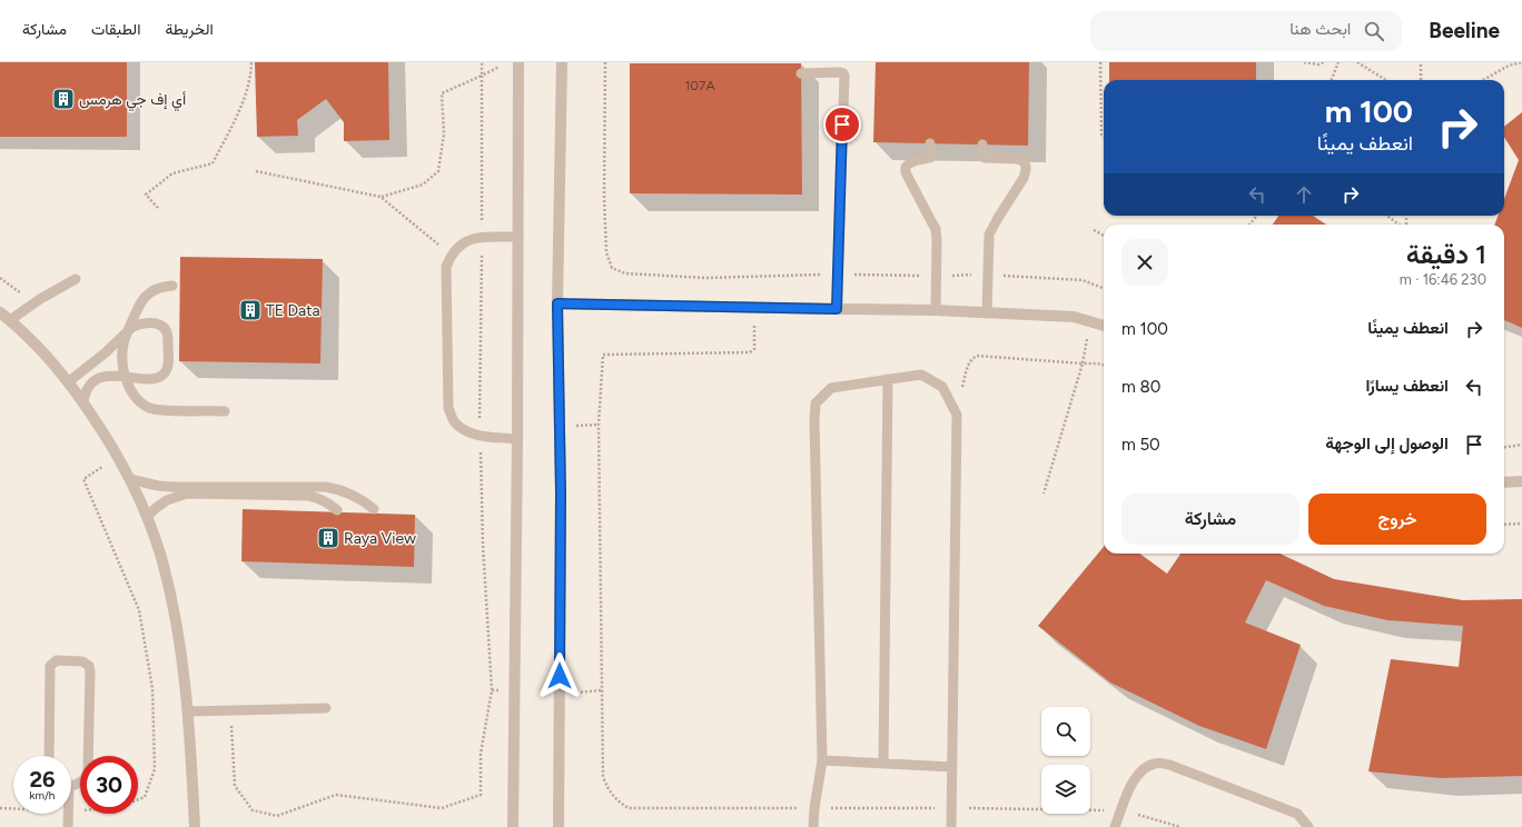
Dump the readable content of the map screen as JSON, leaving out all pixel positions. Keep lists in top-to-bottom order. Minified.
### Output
{"places":{"building":["أي إف جي هرمس","TE Data","Raya View"]},"house_numbers":["107A"],"page":{"header":"Beeline","search":"ابحث هنا","nav":["الخريطة","الطبقات","مشاركة"],"turn":["100 m","انعطف يمينًا"],"heading":["1 دقيقة","230 m · 16:46"],"list":[{"name":"انعطف يمينًا","value":"100 m"},{"name":"انعطف يسارًا","value":"80 m"},{"name":"الوصول إلى الوجهة","value":"50 m"}],"buttons":["خروج","مشاركة"],"speed":"26 km/h","limit":"30"}}
